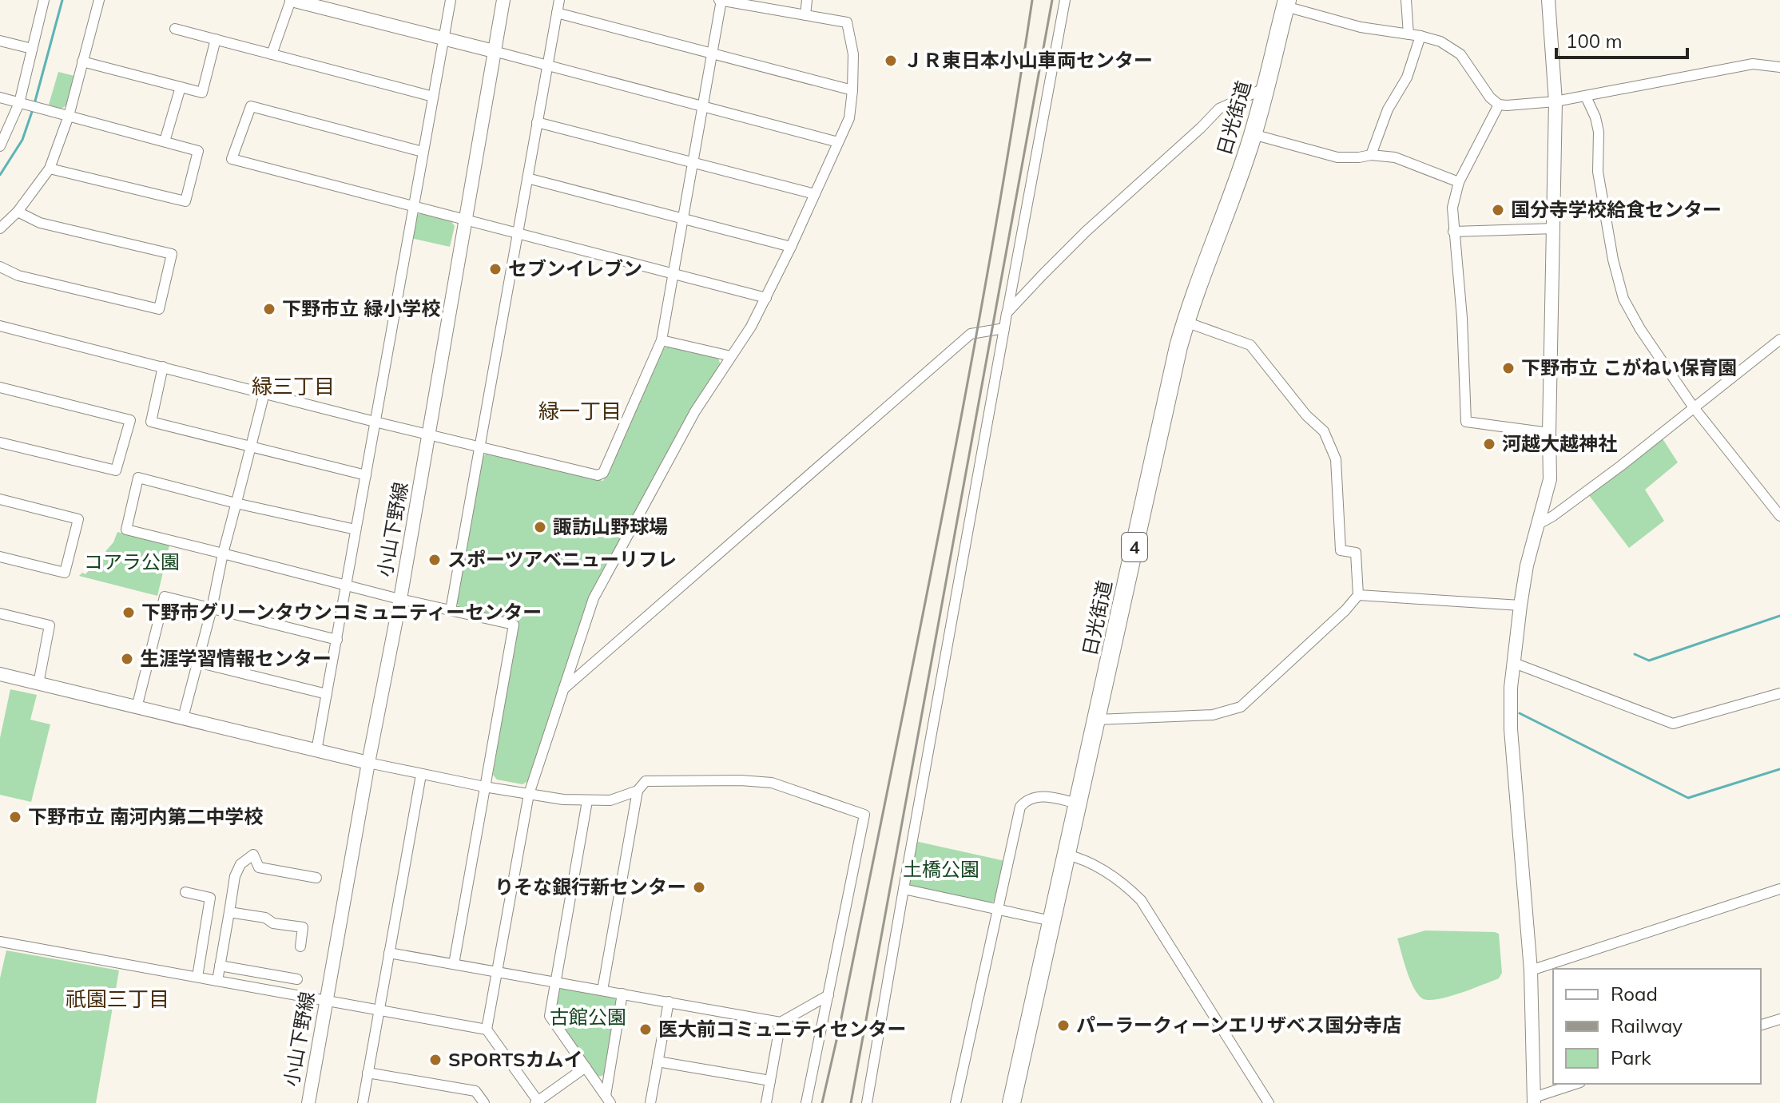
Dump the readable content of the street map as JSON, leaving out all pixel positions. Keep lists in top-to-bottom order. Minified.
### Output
{"streets":{"highway":["日光街道","4"],"street":["小山下野線"]},"districts":["緑三丁目","緑一丁目","祇園三丁目"],"parks":["コアラ公園","土橋公園","古館公園"],"places":["ＪＲ東日本小山車両センター","国分寺学校給食センター","セブンイレブン","下野市立 緑小学校","下野市立 こがねい保育園","河越大越神社","諏訪山野球場","スポーツアベニューリフレ","下野市グリーンタウンコミュニティーセンター","生涯学習情報センター","下野市立 南河内第二中学校","りそな銀行新センター","パーラークィーンエリザベス国分寺店","医大前コミュニティセンター","SPORTSカムイ"],"legend":["Road","Railway","Park"],"scale_bar":"100 m"}
